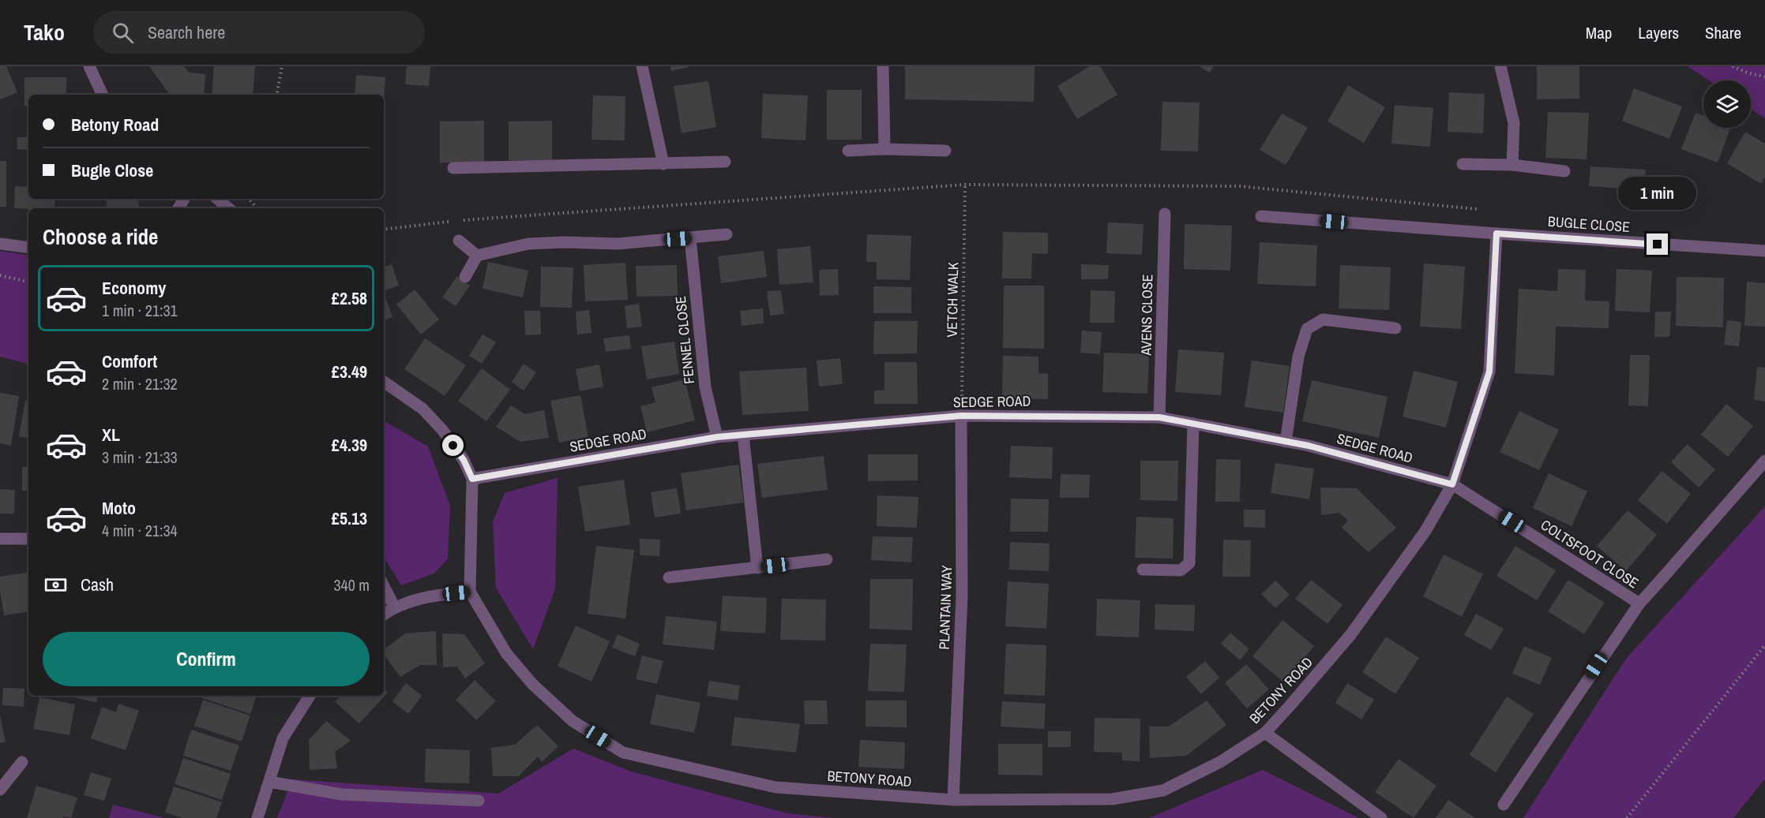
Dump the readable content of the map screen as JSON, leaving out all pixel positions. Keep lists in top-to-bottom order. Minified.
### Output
{"streets":{"street":["BUGLE CLOSE","AVENS CLOSE","FENNEL CLOSE","SEDGE ROAD","COLTSFOOT CLOSE","PLANTAIN WAY","BETONY ROAD"],"path":["VETCH WALK"]},"crossings":[["VETCH WALK","SEDGE ROAD"],["VETCH WALK","PLANTAIN WAY"],["AVENS CLOSE","SEDGE ROAD"],["FENNEL CLOSE","SEDGE ROAD"],["SEDGE ROAD","COLTSFOOT CLOSE"],["SEDGE ROAD","PLANTAIN WAY"],["SEDGE ROAD","BETONY ROAD"],["COLTSFOOT CLOSE","BETONY ROAD"],["PLANTAIN WAY","BETONY ROAD"]],"page":{"header":"Tako","search":"Search here","nav":["Map","Layers","Share"],"banner":["Betony Road","Bugle Close"],"bubble":"1 min","heading":"Choose a ride","list":[{"name":"Economy","note":"1 min · 21:31","value":"£2.58"},{"name":"Comfort","note":"2 min · 21:32","value":"£3.49"},{"name":"XL","note":"3 min · 21:33","value":"£4.39"},{"name":"Moto","note":"4 min · 21:34","value":"£5.13"}],"pay":["Cash","340 m"],"buttons":"Confirm"}}
